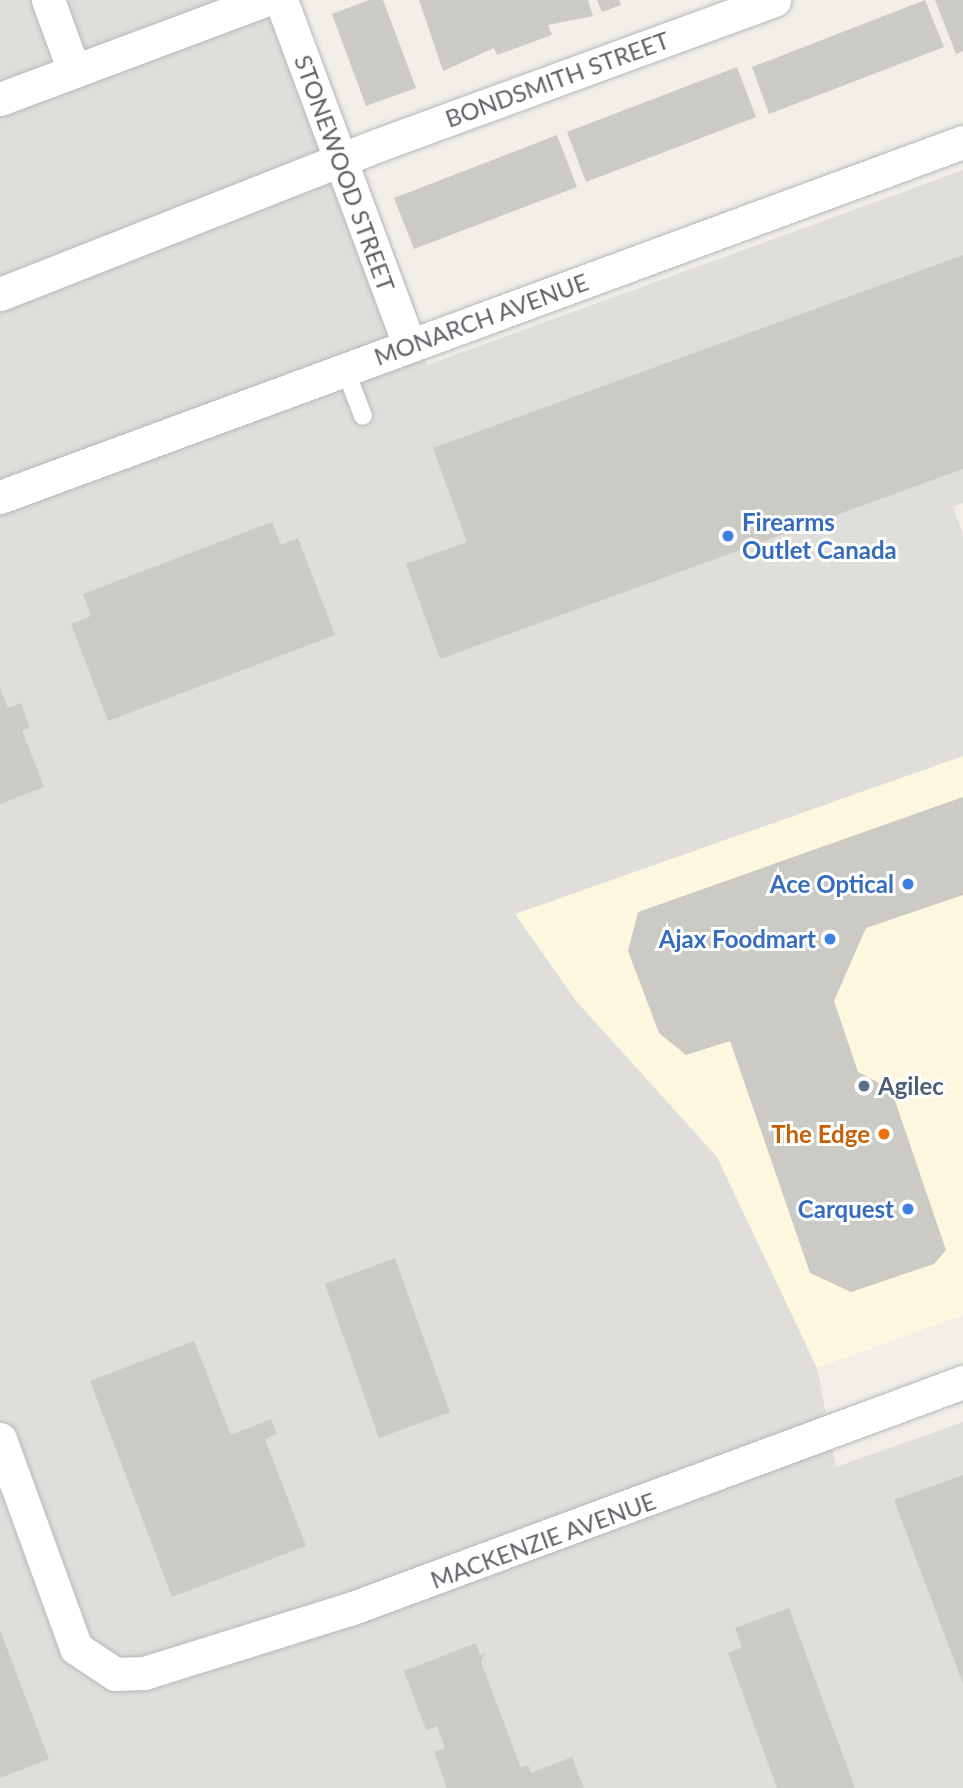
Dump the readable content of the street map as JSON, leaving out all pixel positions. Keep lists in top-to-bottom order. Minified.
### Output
{"streets":{"street":["BONDSMITH STREET","STONEWOOD STREET","MONARCH AVENUE","MACKENZIE AVENUE"]},"crossings":[["BONDSMITH STREET","STONEWOOD STREET"],["STONEWOOD STREET","MONARCH AVENUE"]],"places":["Firearms Outlet Canada","Ace Optical","Ajax Foodmart","Agilec","The Edge","Carquest"]}
